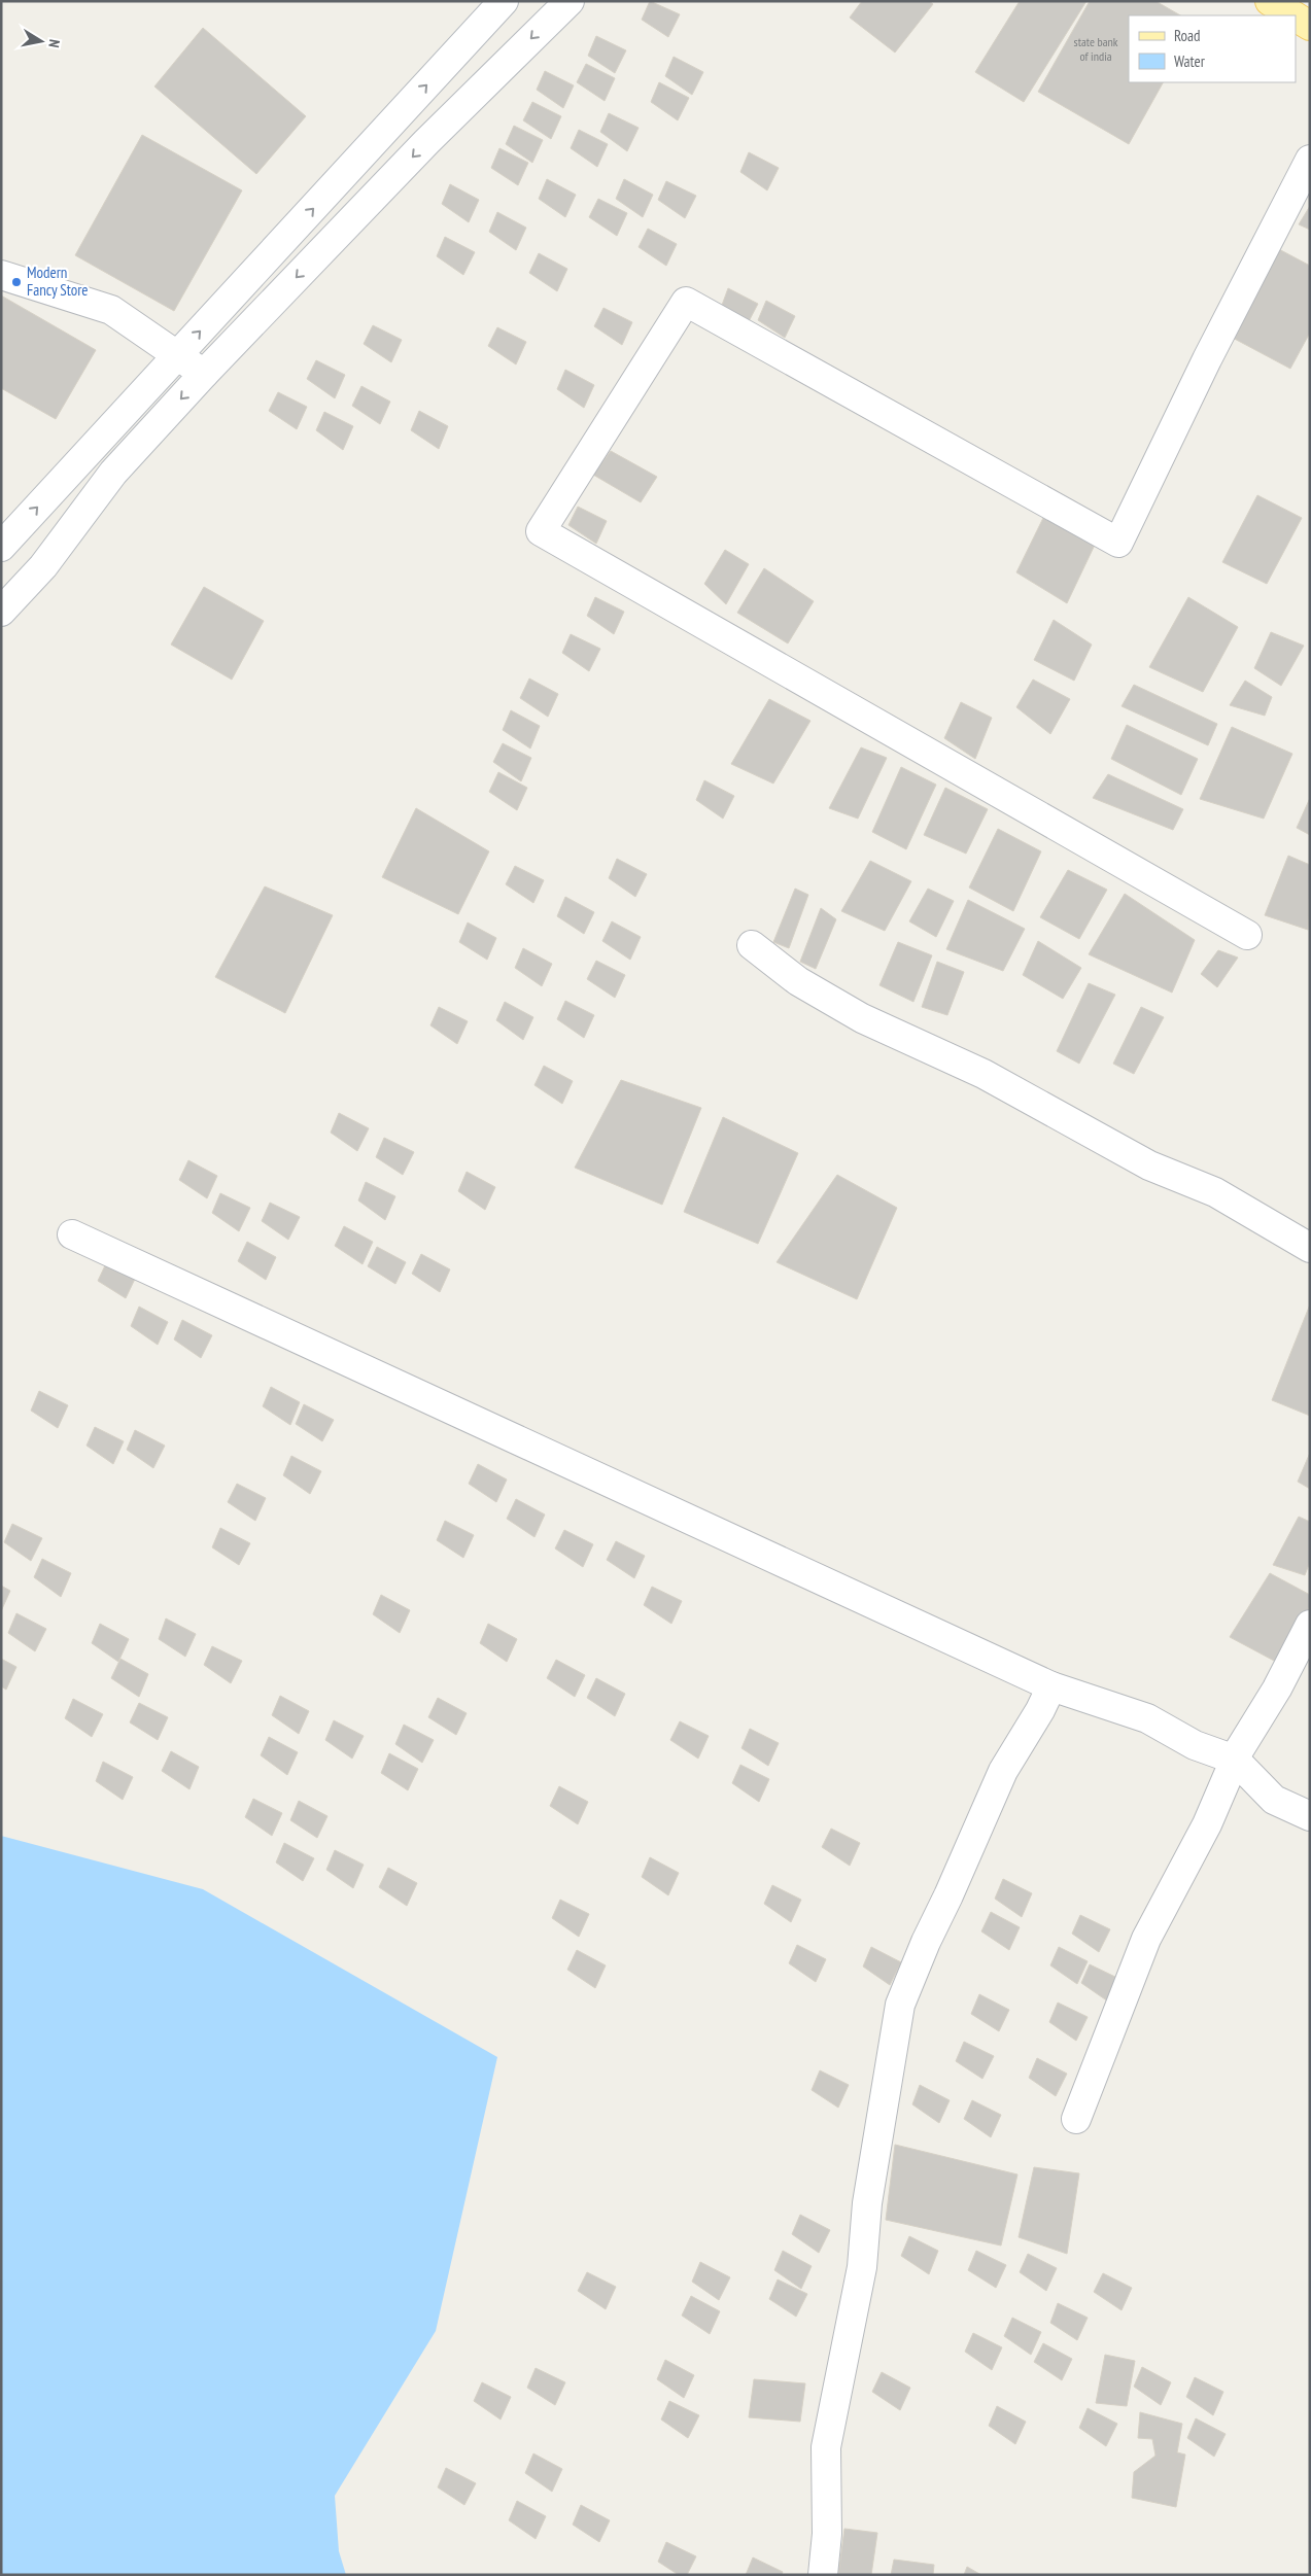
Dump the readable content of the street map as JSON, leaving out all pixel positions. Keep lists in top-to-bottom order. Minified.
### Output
{"places":["Modern Fancy Store"],"house_numbers":["state bank of india"],"legend":["Road","Water"],"north":"right"}
